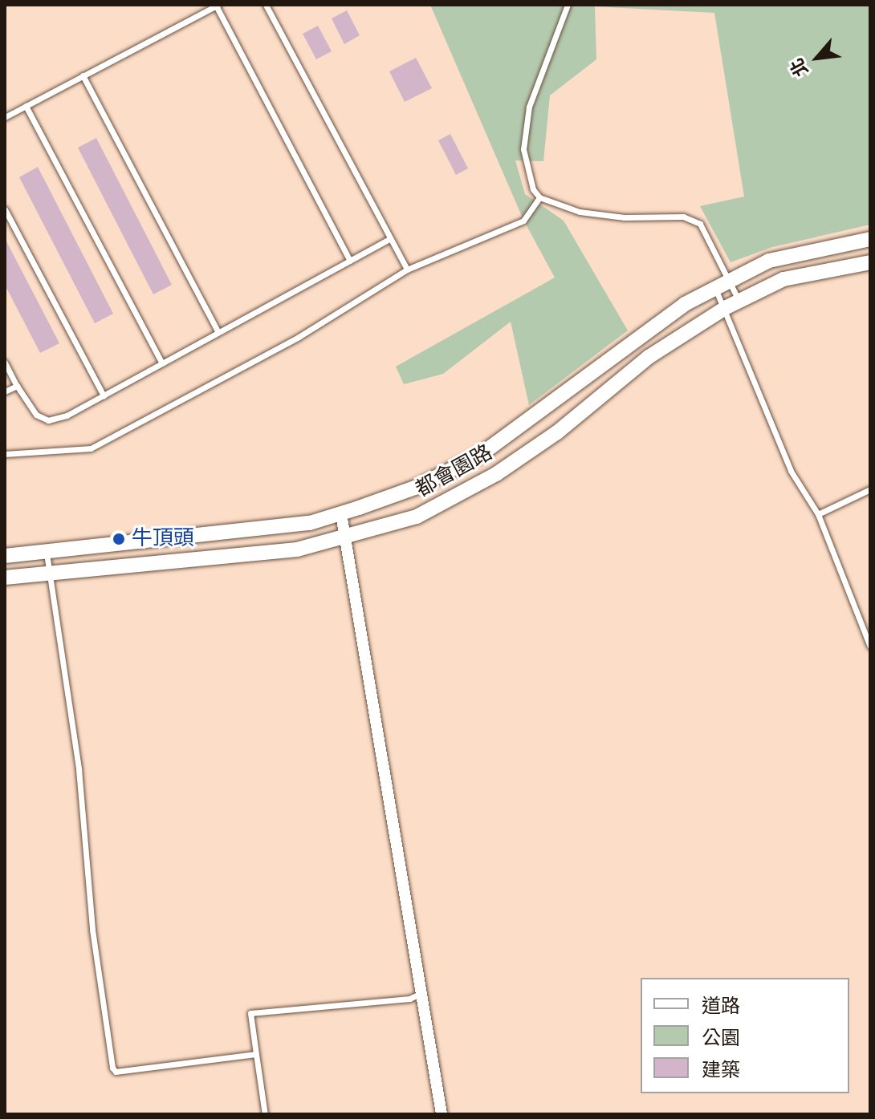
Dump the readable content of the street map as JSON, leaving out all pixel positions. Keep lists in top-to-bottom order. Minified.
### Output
{"streets":{"street":["都會園路"]},"places":["牛頂頭"],"legend":["道路","公園","建築"],"north":"bottom left"}
